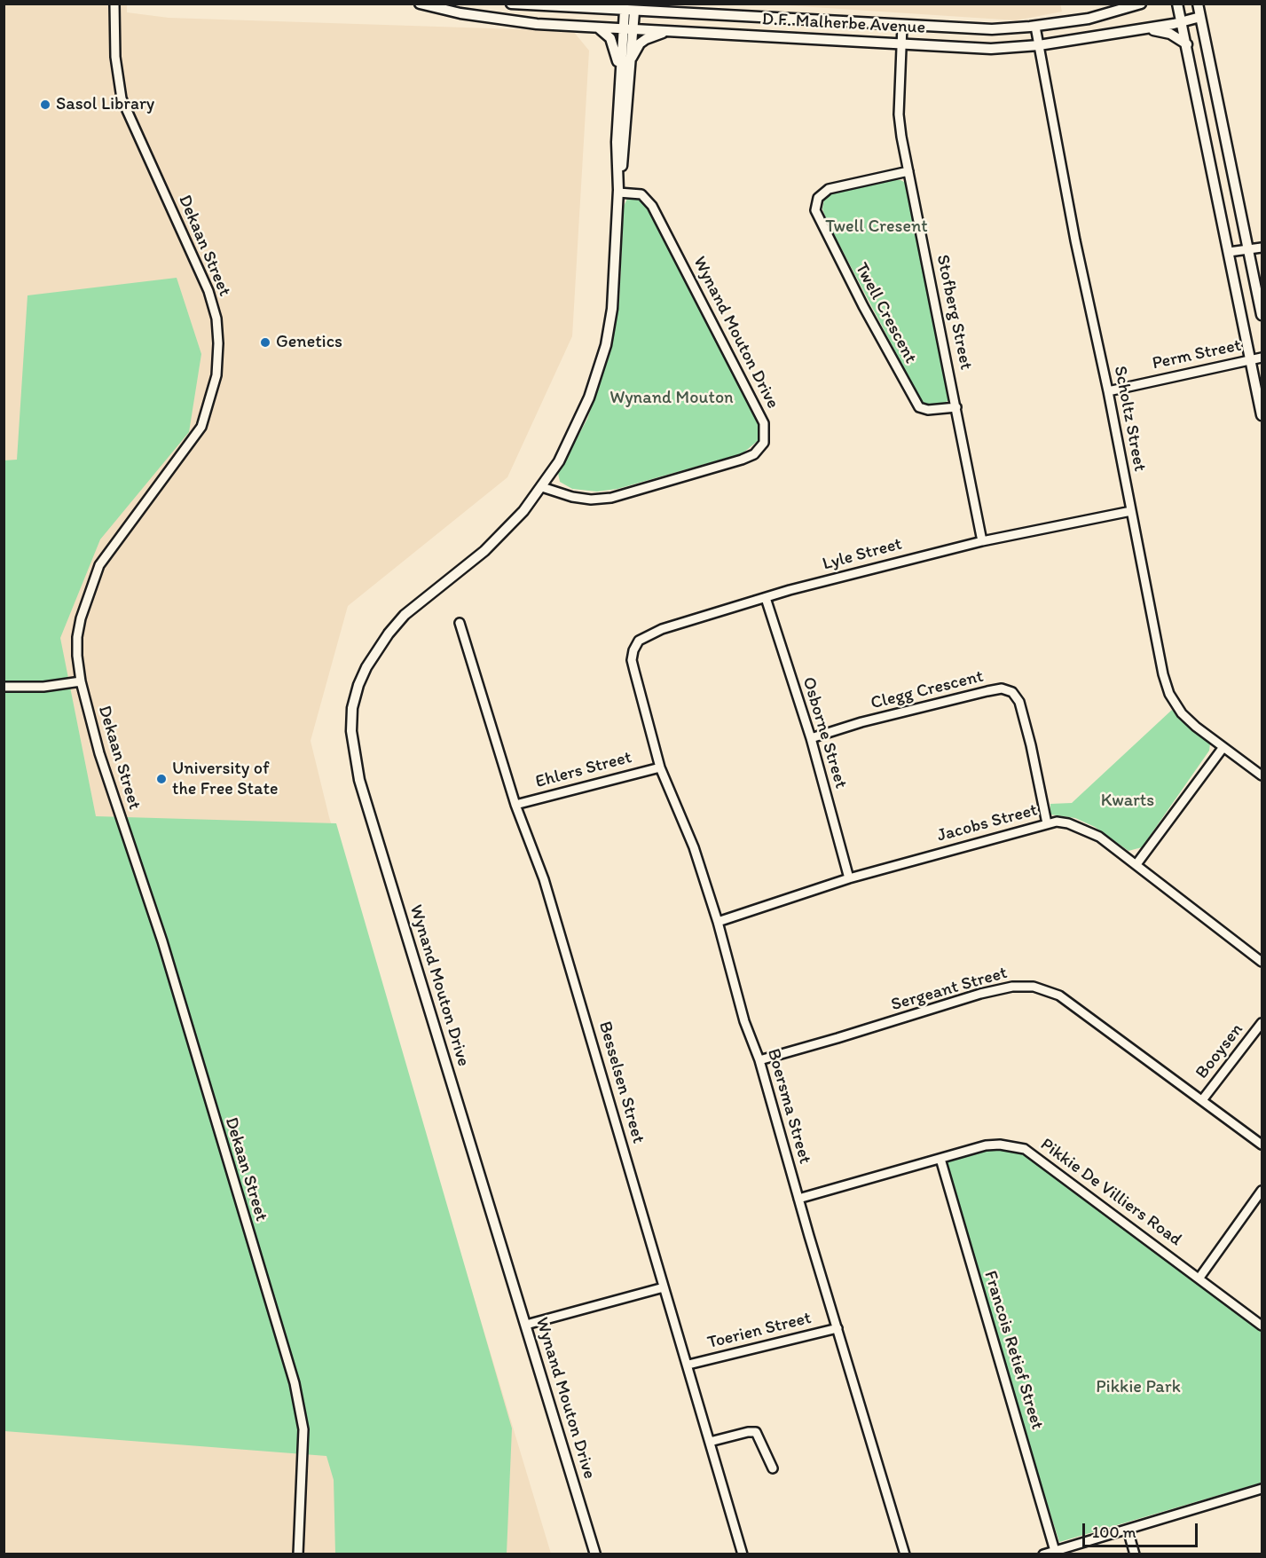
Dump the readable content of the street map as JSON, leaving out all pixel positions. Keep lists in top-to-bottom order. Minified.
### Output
{"streets":{"street":["D.F. Malherbe Avenue","Dekaan Street","Stofberg Street","Twell Crescent","Wynand Mouton Drive","Perm Street","Scholtz Street","Lyle Street","Clegg Crescent","Osborne Street","Ehlers Street","Jacobs Street","Sergeant Street","Booysen","Besselsen Street","Boersma Street","Pikkie De Villiers Road","Toerien Street","Francois Retief Street"]},"crossings":[["D.F. Malherbe Avenue","Stofberg Street"],["D.F. Malherbe Avenue","Wynand Mouton Drive"],["D.F. Malherbe Avenue","Scholtz Street"],["Stofberg Street","Twell Crescent"],["Stofberg Street","Lyle Street"],["Perm Street","Scholtz Street"],["Scholtz Street","Lyle Street"],["Lyle Street","Osborne Street"],["Lyle Street","Boersma Street"],["Clegg Crescent","Osborne Street"],["Clegg Crescent","Jacobs Street"],["Osborne Street","Jacobs Street"],["Ehlers Street","Besselsen Street"],["Ehlers Street","Boersma Street"],["Jacobs Street","Boersma Street"],["Sergeant Street","Booysen"],["Sergeant Street","Boersma Street"],["Besselsen Street","Toerien Street"],["Boersma Street","Pikkie De Villiers Road"],["Boersma Street","Toerien Street"],["Pikkie De Villiers Road","Francois Retief Street"]],"parks":["Twell Cresent","Wynand Mouton","Kwarts","Pikkie Park"],"places":["Sasol Library","Genetics","University of the Free State"],"scale_bar":"100 m"}
